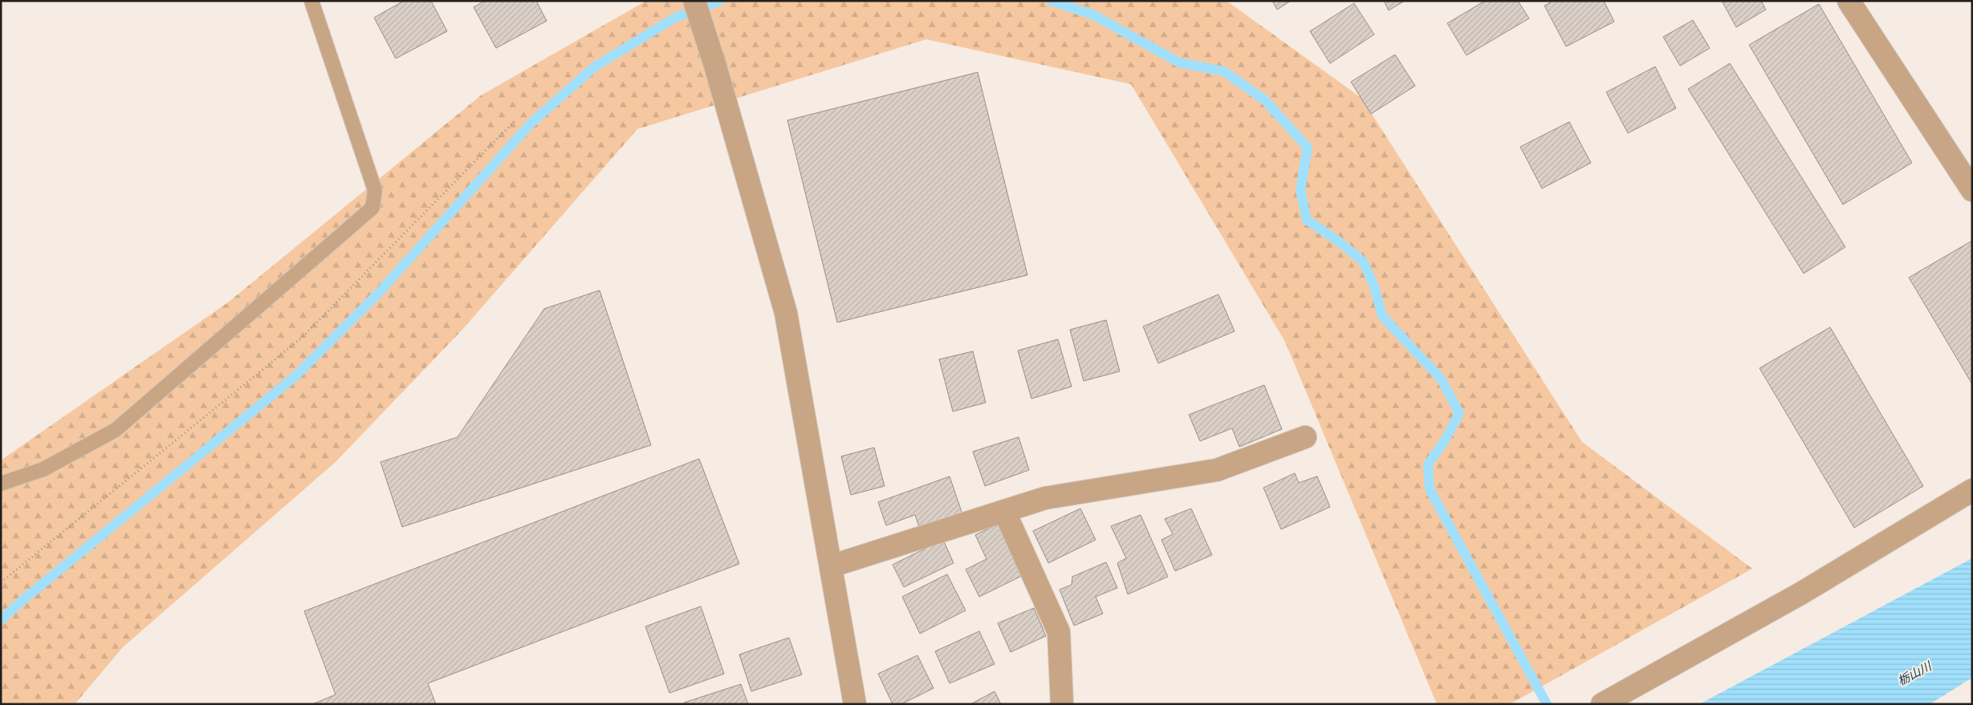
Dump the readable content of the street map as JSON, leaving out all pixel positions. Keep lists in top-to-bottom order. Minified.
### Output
{"water":["栃山川"]}
